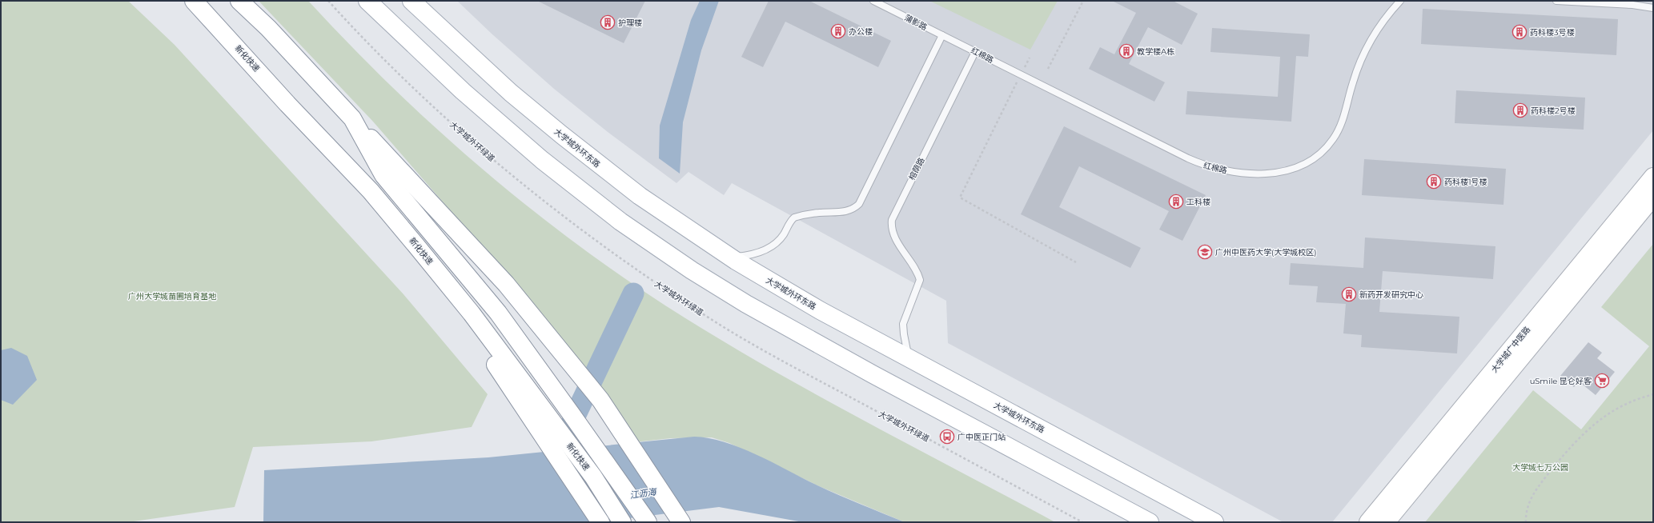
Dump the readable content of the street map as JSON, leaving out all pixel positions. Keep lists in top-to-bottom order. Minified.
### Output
{"streets":{"main road":["新化快速","大学城外环东路","大学城广中医路"],"lane":["蒲影路","红棉路","榕荫路"],"path":["大学城外环绿道"]},"crossings":[["蒲影路","红棉路"],["红棉路","榕荫路"],["大学城外环东路","榕荫路"]],"water":["江沥海"],"parks":["广州大学城苗圃培育基地","大学城七万公园"],"places":{"building":["护理楼","办公楼","药科楼3号楼","教学楼A栋","药科楼2号楼","药科楼1号楼","工科楼","新药开发研究中心"],"school or university":["广州中医药大学(大学城校区)"],"supermarket":["uSmile 昆仑好客"],"bus stop":["广中医正门站"]}}
